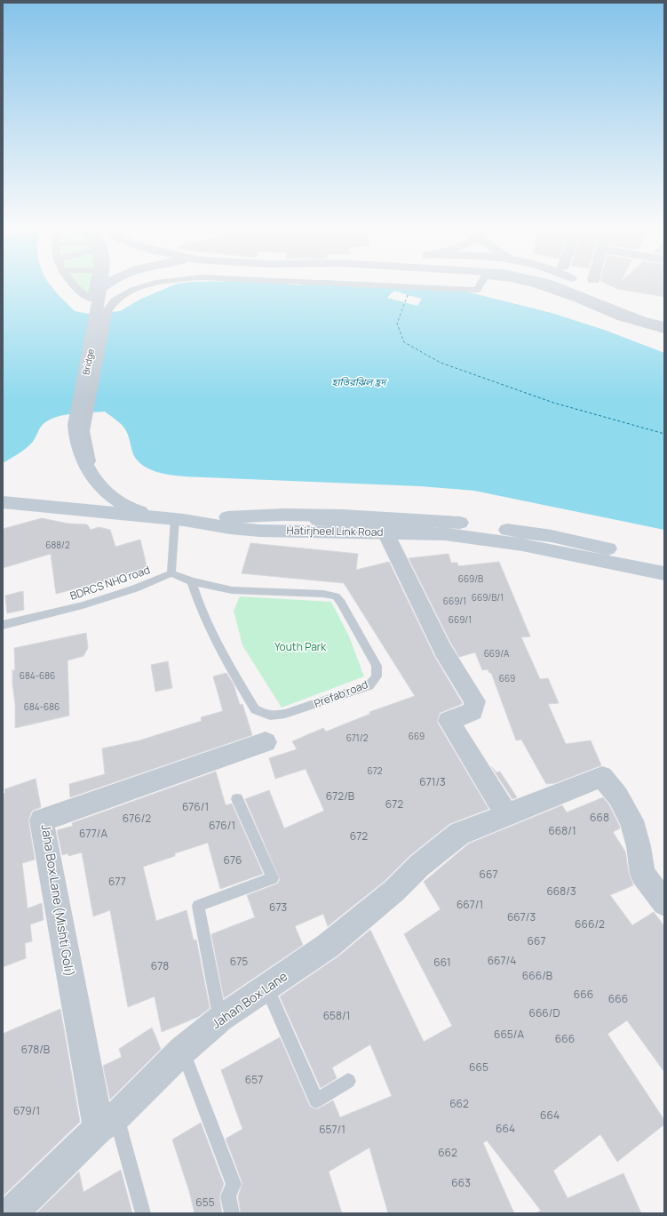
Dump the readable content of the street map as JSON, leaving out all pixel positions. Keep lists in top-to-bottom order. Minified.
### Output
{"streets":{"main road":["Bridge","Hatirjheel Link Road"],"street":["Jaha Box Lane (Mishti Goli)","Jahan Box Lane"],"lane":["BDRCS NHQ road","Prefab road"]},"crossings":[["Bridge","Hatirjheel Link Road"],["BDRCS NHQ road","Prefab road"],["Jaha Box Lane (Mishti Goli)","Jahan Box Lane"]],"water":["হাতিরঝিল হ্রদ"],"parks":["Youth Park"],"house_numbers":["688/2","669/B","669/B/1","669/1","669/1","669/A","684-686","669","684-686","669","671/2","672","671/3","672/B","672","676/1","668","676/2","676/1","668/1","677/A","672","676","667","677","668/3","667/1","673","667/3","666/2","667","667/4","675","661","678","666/B","666","666","666/D","658/1","665/A","666","678/B","665","657","662","679/1","664","664","657/1","662","663","655"]}
